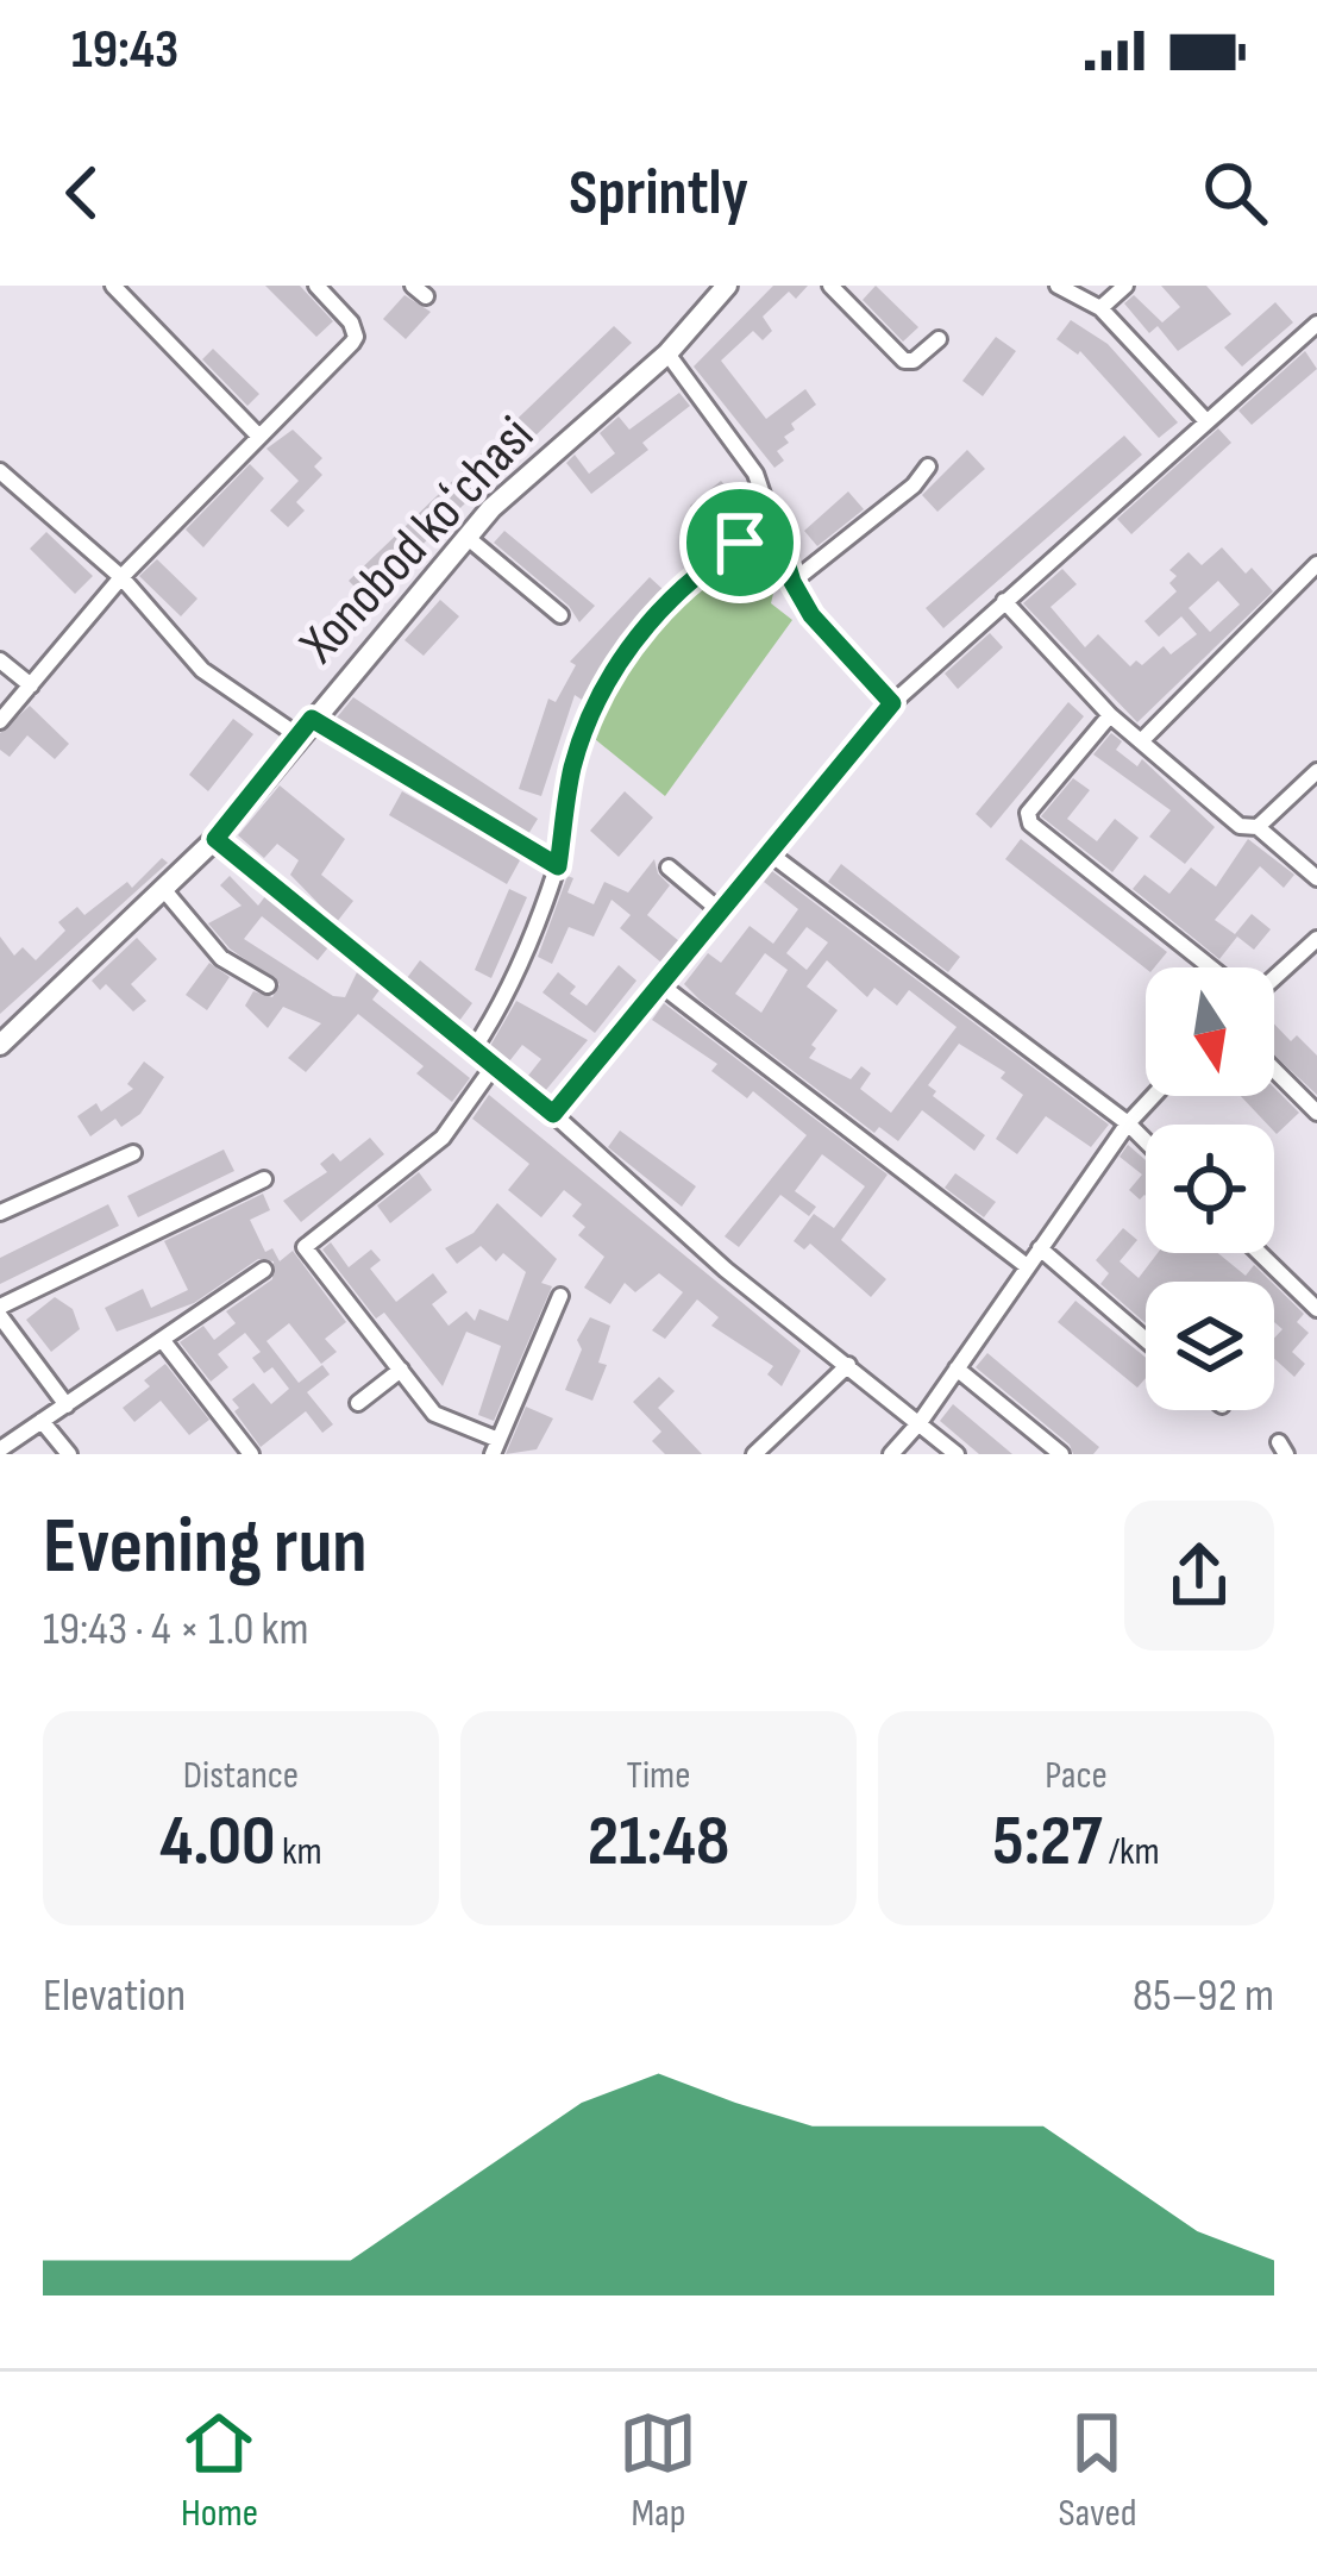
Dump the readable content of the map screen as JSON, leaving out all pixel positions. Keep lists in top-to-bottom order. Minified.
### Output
{"streets":{"main road":["Xonobod koʻchasi"]},"north":"bottom","page":{"status":"19:43","header":"Sprintly","heading":["Evening run","19:43 · 4 × 1.0 km"],"stats":[["Distance","4.00 km"],["Time","21:48"],["Pace","5:27 /km"]],"chart":["Elevation","85–92 m"],"tabs":["Home","Map","Saved"]}}
